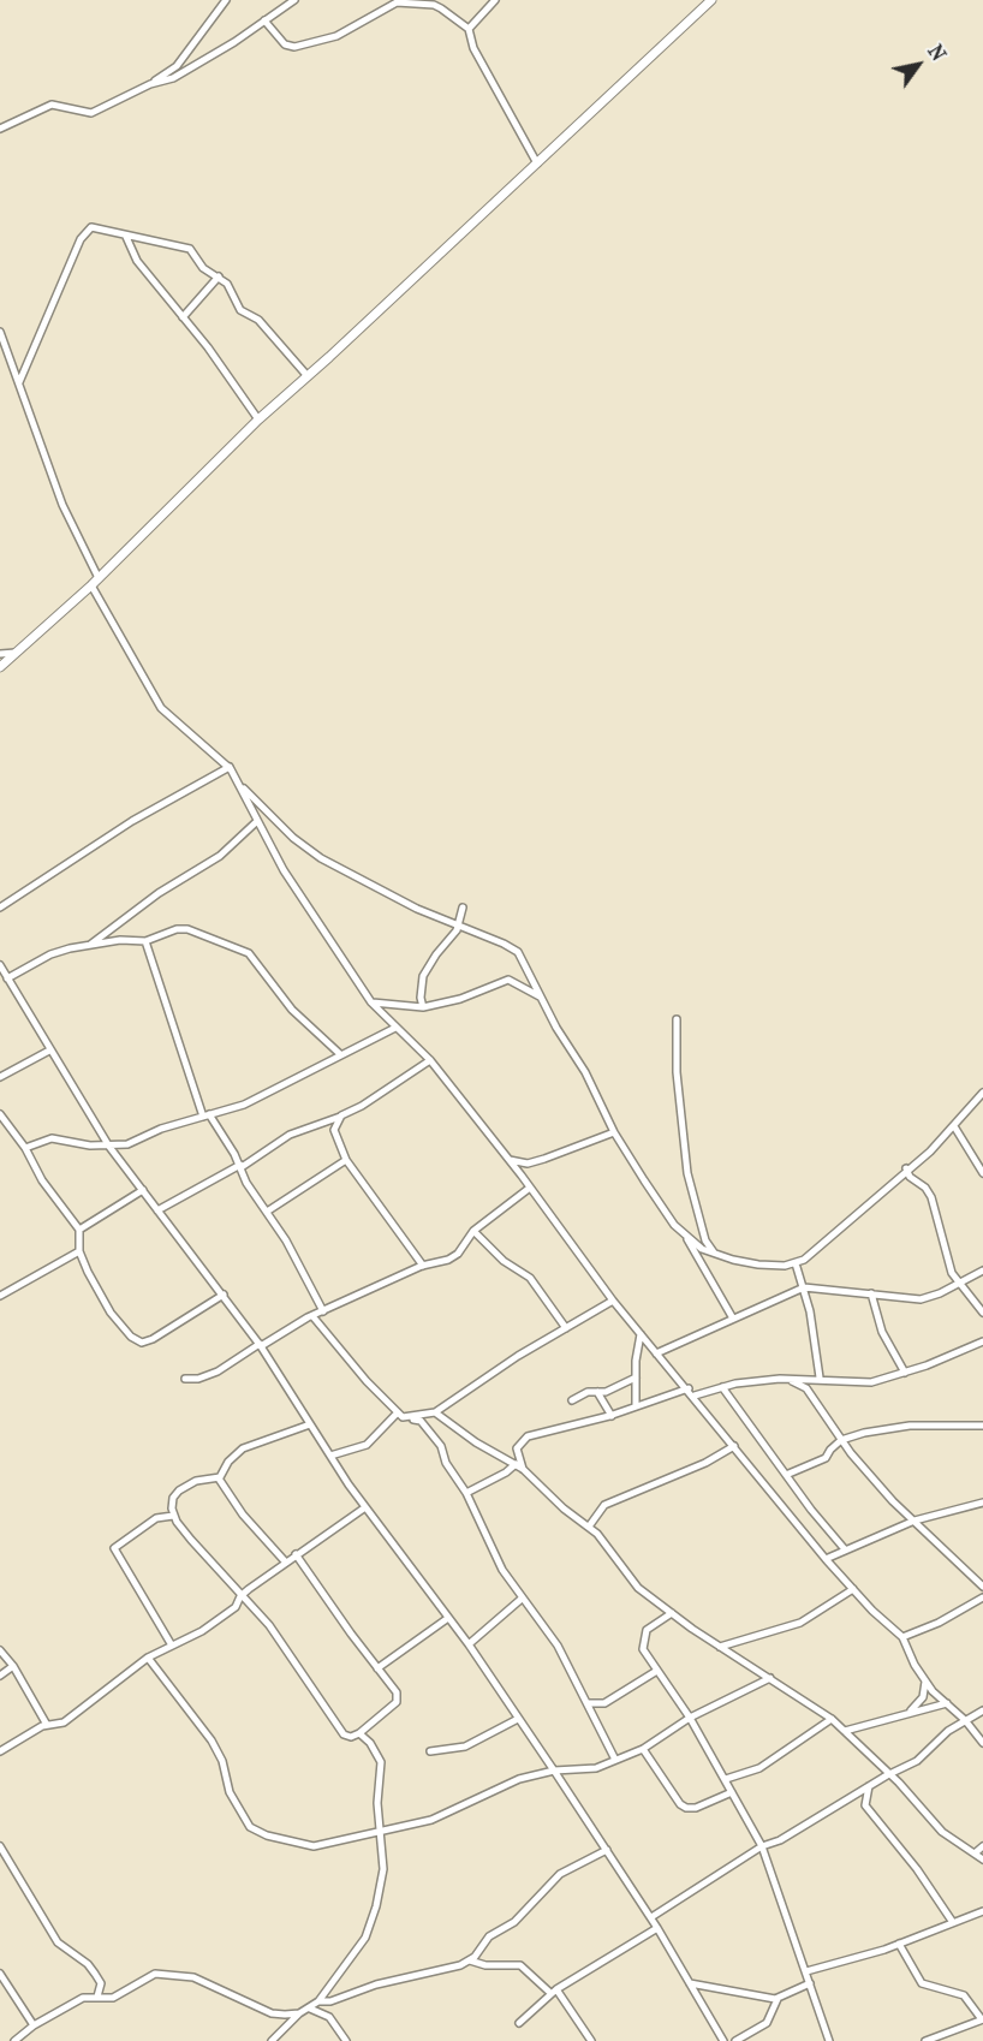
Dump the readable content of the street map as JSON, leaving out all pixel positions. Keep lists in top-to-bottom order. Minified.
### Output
{"north":"top right"}
